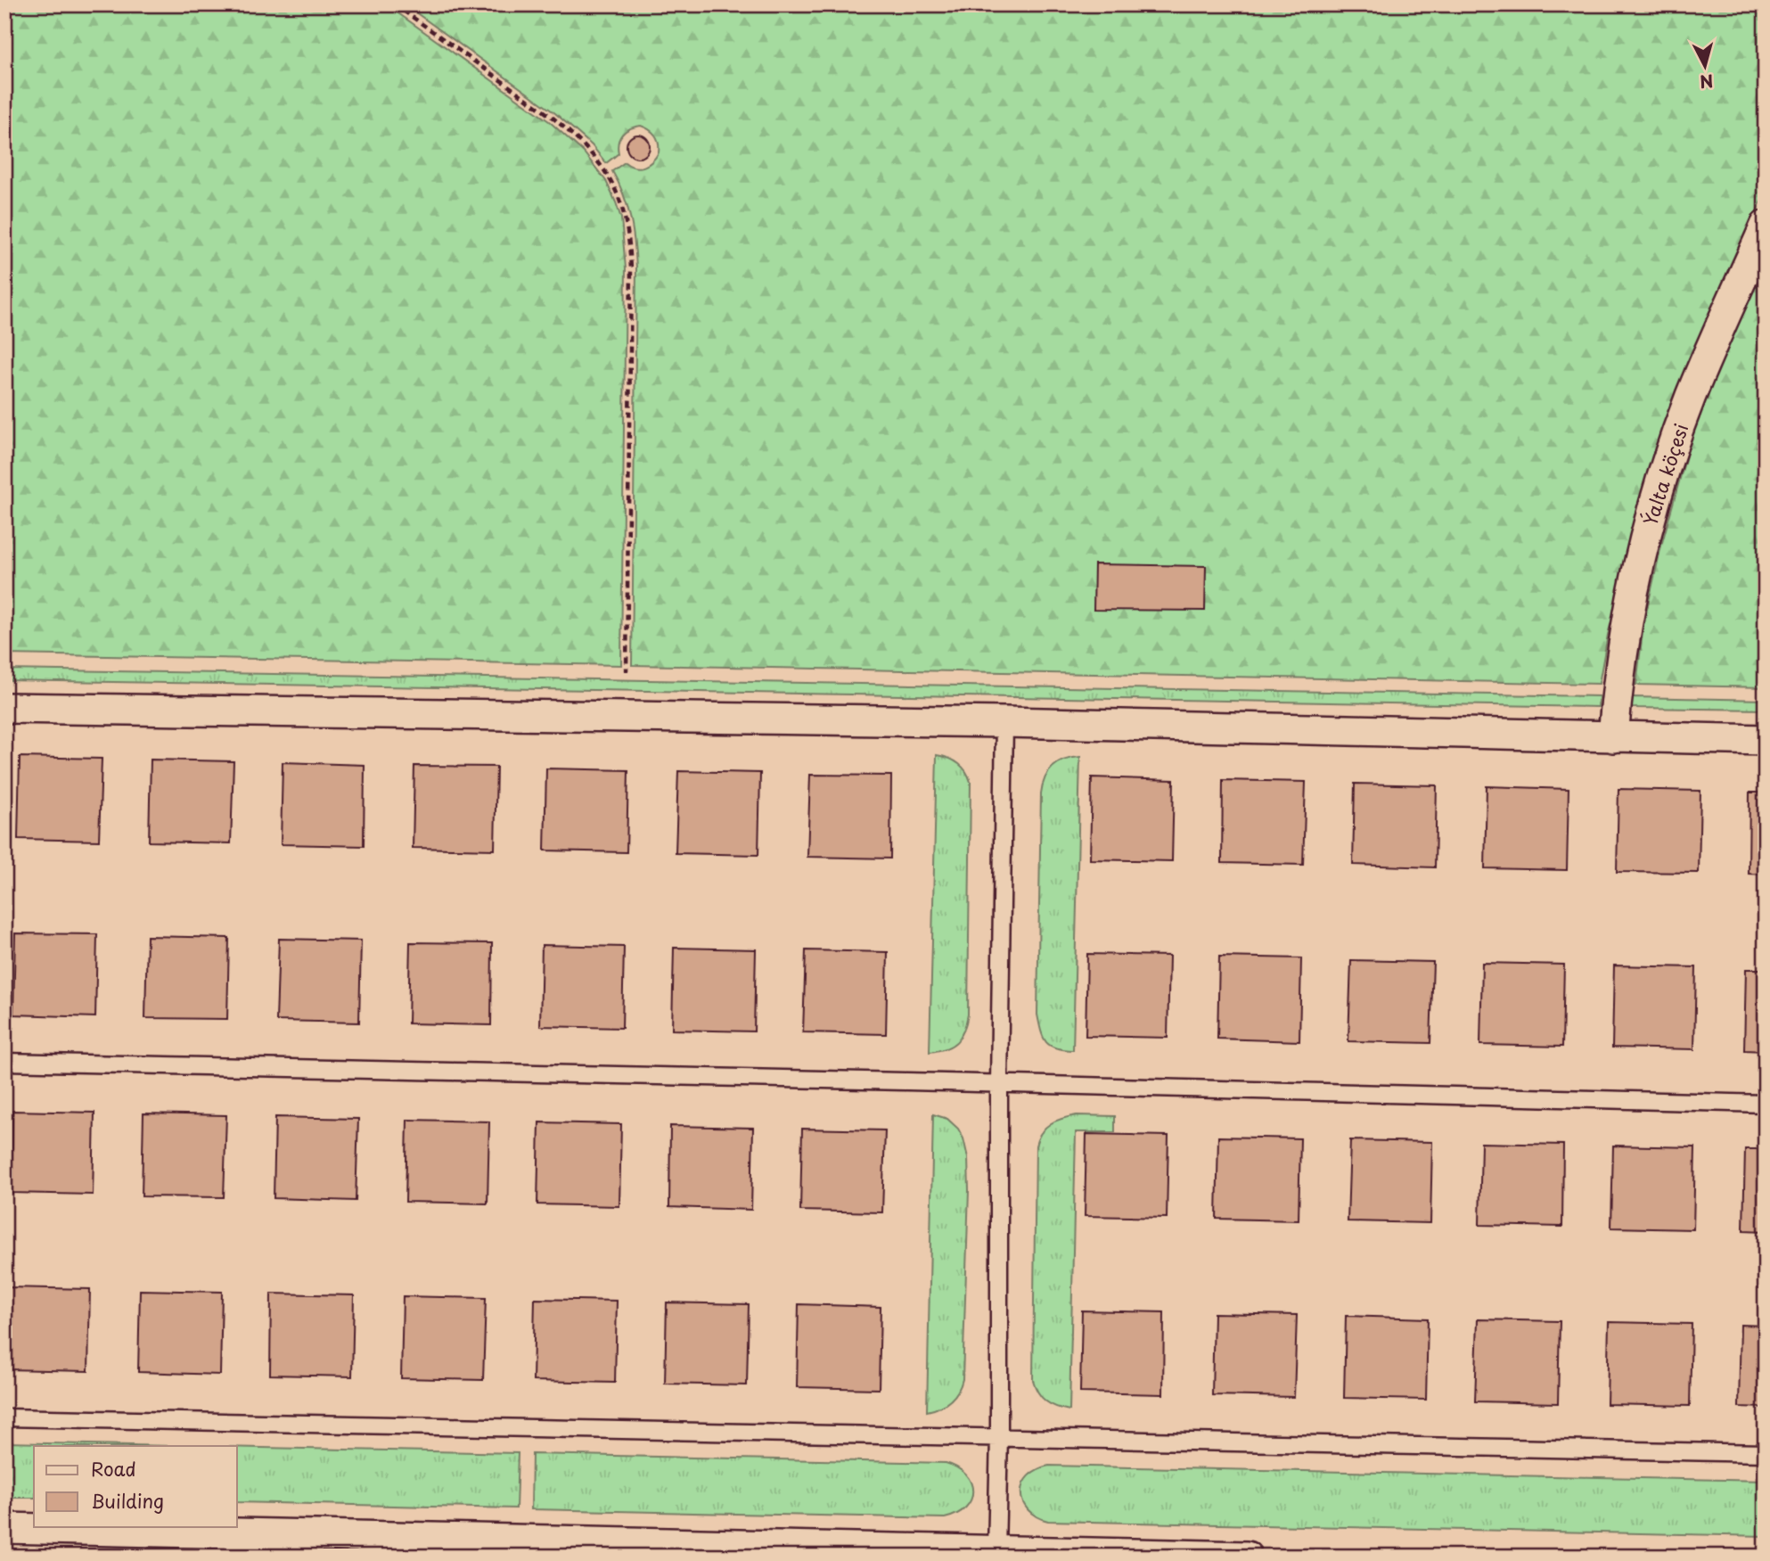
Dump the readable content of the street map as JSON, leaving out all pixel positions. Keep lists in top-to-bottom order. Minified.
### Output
{"streets":{"street":["Ýalta köçesi"]},"legend":["Road","Building"],"north":"bottom"}
